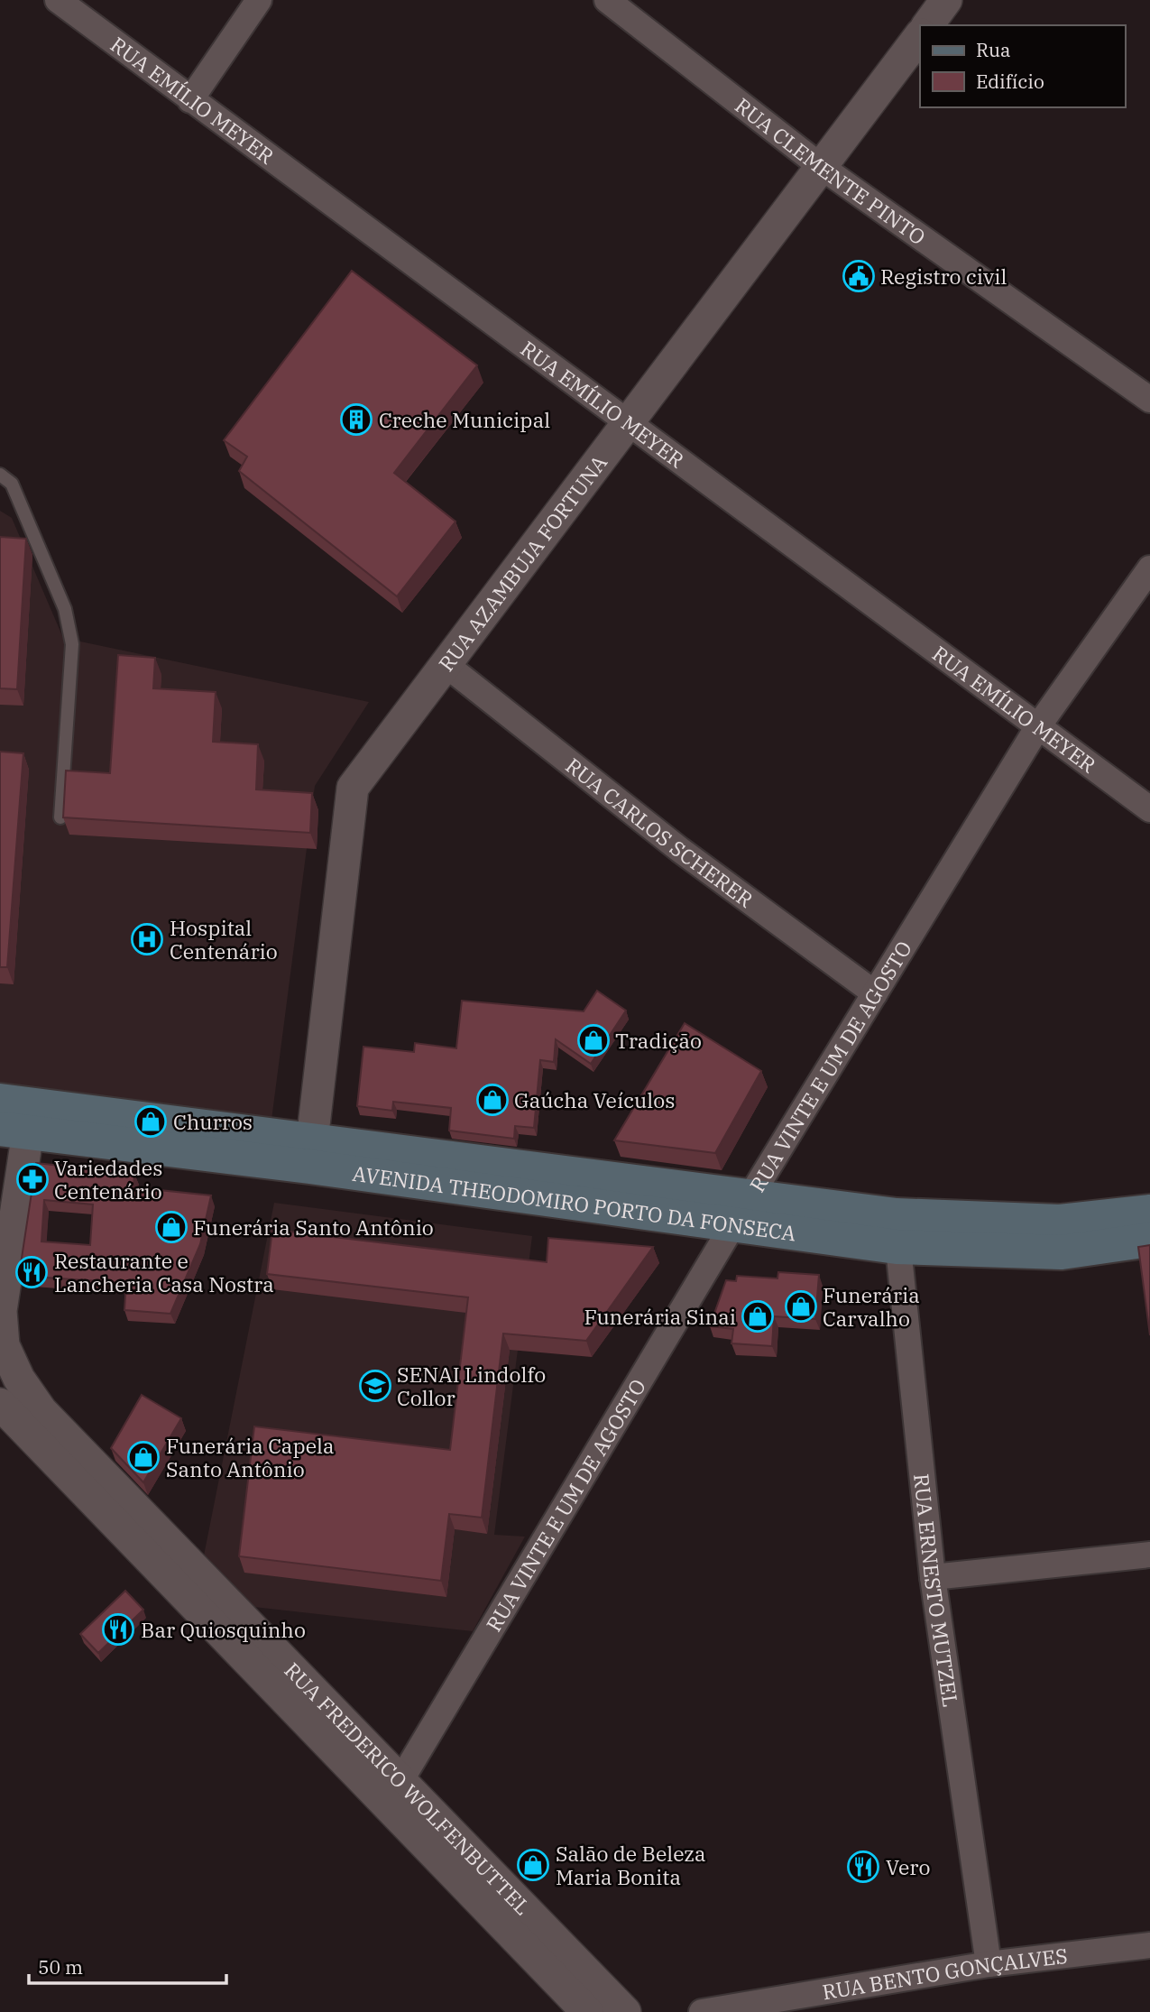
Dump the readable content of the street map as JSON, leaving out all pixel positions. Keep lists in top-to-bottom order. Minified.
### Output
{"streets":{"main road":["AVENIDA THEODOMIRO PORTO DA FONSECA"],"street":["RUA EMÍLIO MEYER","RUA CLEMENTE PINTO","RUA AZAMBUJA FORTUNA","RUA CARLOS SCHERER","RUA VINTE E UM DE AGOSTO","RUA ERNESTO MUTZEL","RUA FREDERICO WOLFENBUTTEL","RUA BENTO GONÇALVES"]},"crossings":[["RUA EMÍLIO MEYER","RUA AZAMBUJA FORTUNA"],["RUA EMÍLIO MEYER","RUA VINTE E UM DE AGOSTO"],["RUA CLEMENTE PINTO","RUA AZAMBUJA FORTUNA"],["RUA AZAMBUJA FORTUNA","RUA CARLOS SCHERER"],["RUA AZAMBUJA FORTUNA","AVENIDA THEODOMIRO PORTO DA FONSECA"],["RUA CARLOS SCHERER","RUA VINTE E UM DE AGOSTO"],["RUA VINTE E UM DE AGOSTO","AVENIDA THEODOMIRO PORTO DA FONSECA"],["RUA VINTE E UM DE AGOSTO","RUA FREDERICO WOLFENBUTTEL"],["AVENIDA THEODOMIRO PORTO DA FONSECA","RUA ERNESTO MUTZEL"],["AVENIDA THEODOMIRO PORTO DA FONSECA","RUA FREDERICO WOLFENBUTTEL"],["RUA ERNESTO MUTZEL","RUA BENTO GONÇALVES"]],"places":{"public building":["Registro civil"],"building":["Creche Municipal"],"hospital":["Hospital Centenário"],"shop":["Tradição","Gaúcha Veículos","Churros","Funerária Santo Antônio","Funerária Carvalho","Funerária Sinai","Funerária Capela Santo Antônio","Salão de Beleza Maria Bonita"],"pharmacy":["Variedades Centenário"],"restaurant":["Restaurante e Lancheria Casa Nostra","Bar Quiosquinho","Vero"],"school or university":["SENAI Lindolfo Collor"]},"legend":["Rua","Edifício"],"scale_bar":"50 m"}
